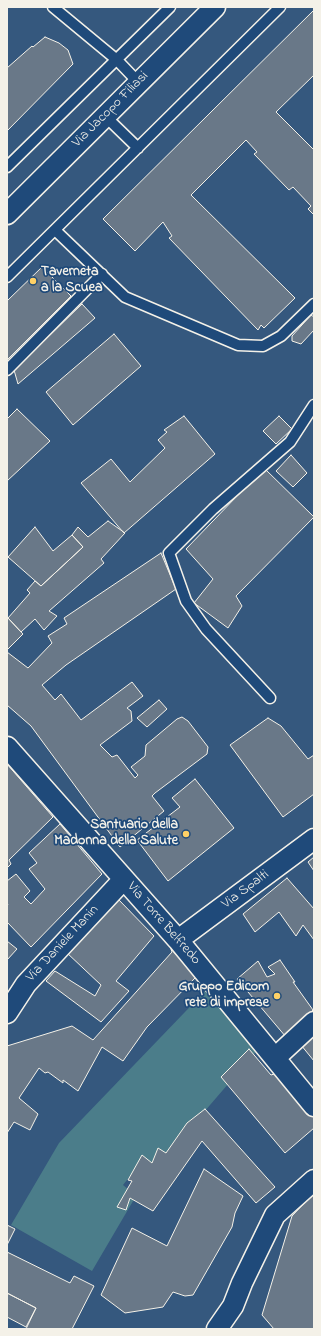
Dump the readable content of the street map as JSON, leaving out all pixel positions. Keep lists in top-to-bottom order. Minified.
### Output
{"streets":{"street":["Via Jacopo Filiasi","Via Spalti","Via Torre Belfredo","Via Daniele Manin"]},"crossings":[["Via Spalti","Via Torre Belfredo"],["Via Torre Belfredo","Via Daniele Manin"]],"places":["Taverneta a la Scuea","Santuario della Madonna della Salute","Gruppo Edicom rete di imprese"]}
